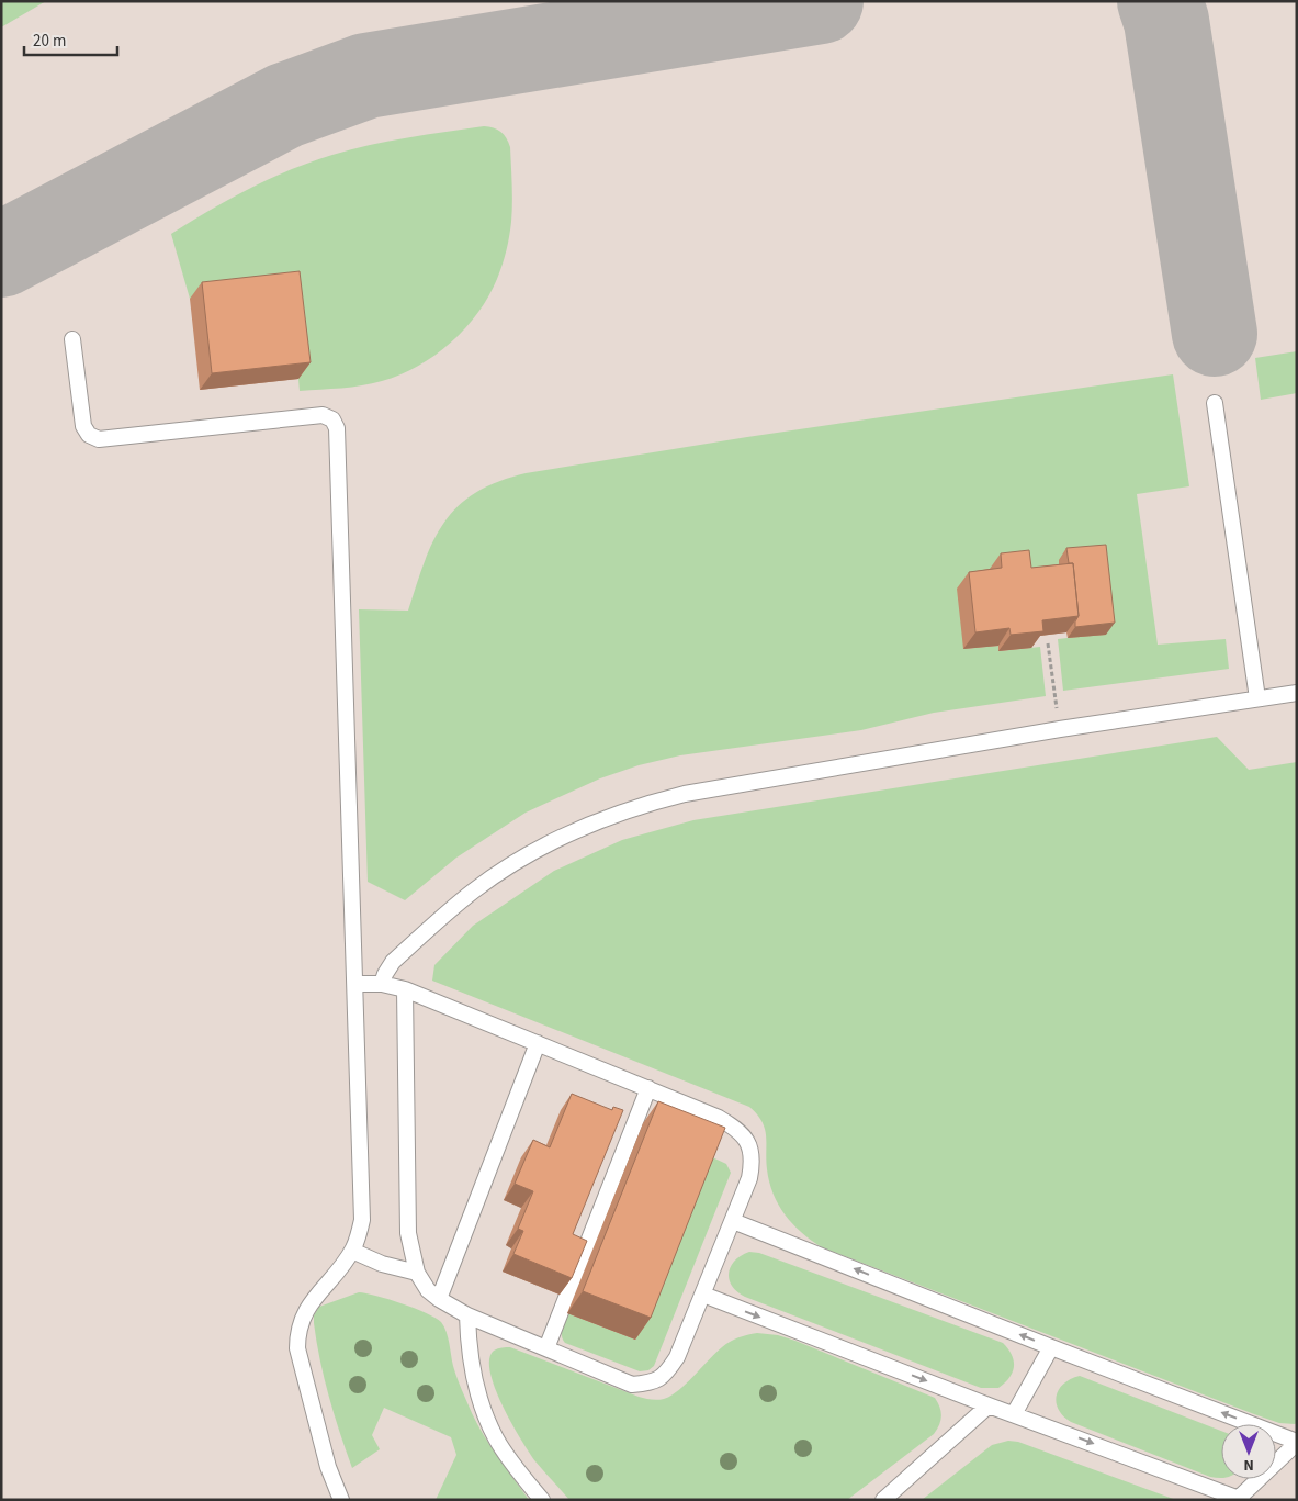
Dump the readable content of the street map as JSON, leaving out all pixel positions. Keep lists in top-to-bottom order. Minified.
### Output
{"scale_bar":"20 m","north":"bottom"}
